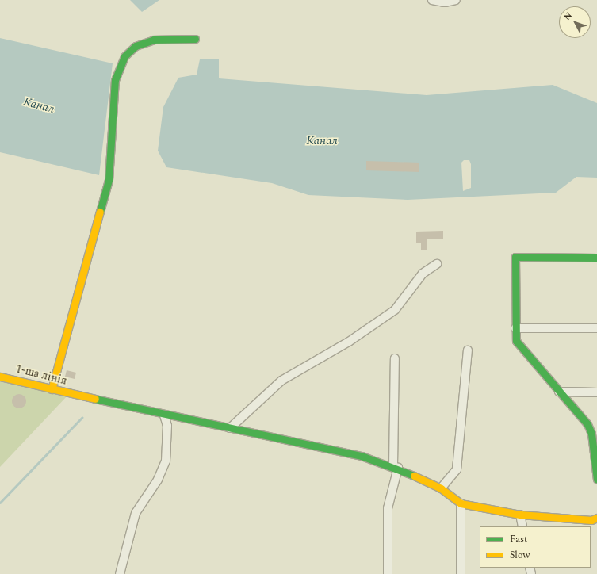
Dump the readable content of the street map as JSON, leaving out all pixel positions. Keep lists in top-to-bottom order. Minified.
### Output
{"streets":{"street":["1-ша лінія"]},"water":["Канал"],"legend":["Fast","Slow"],"north":"top left"}
